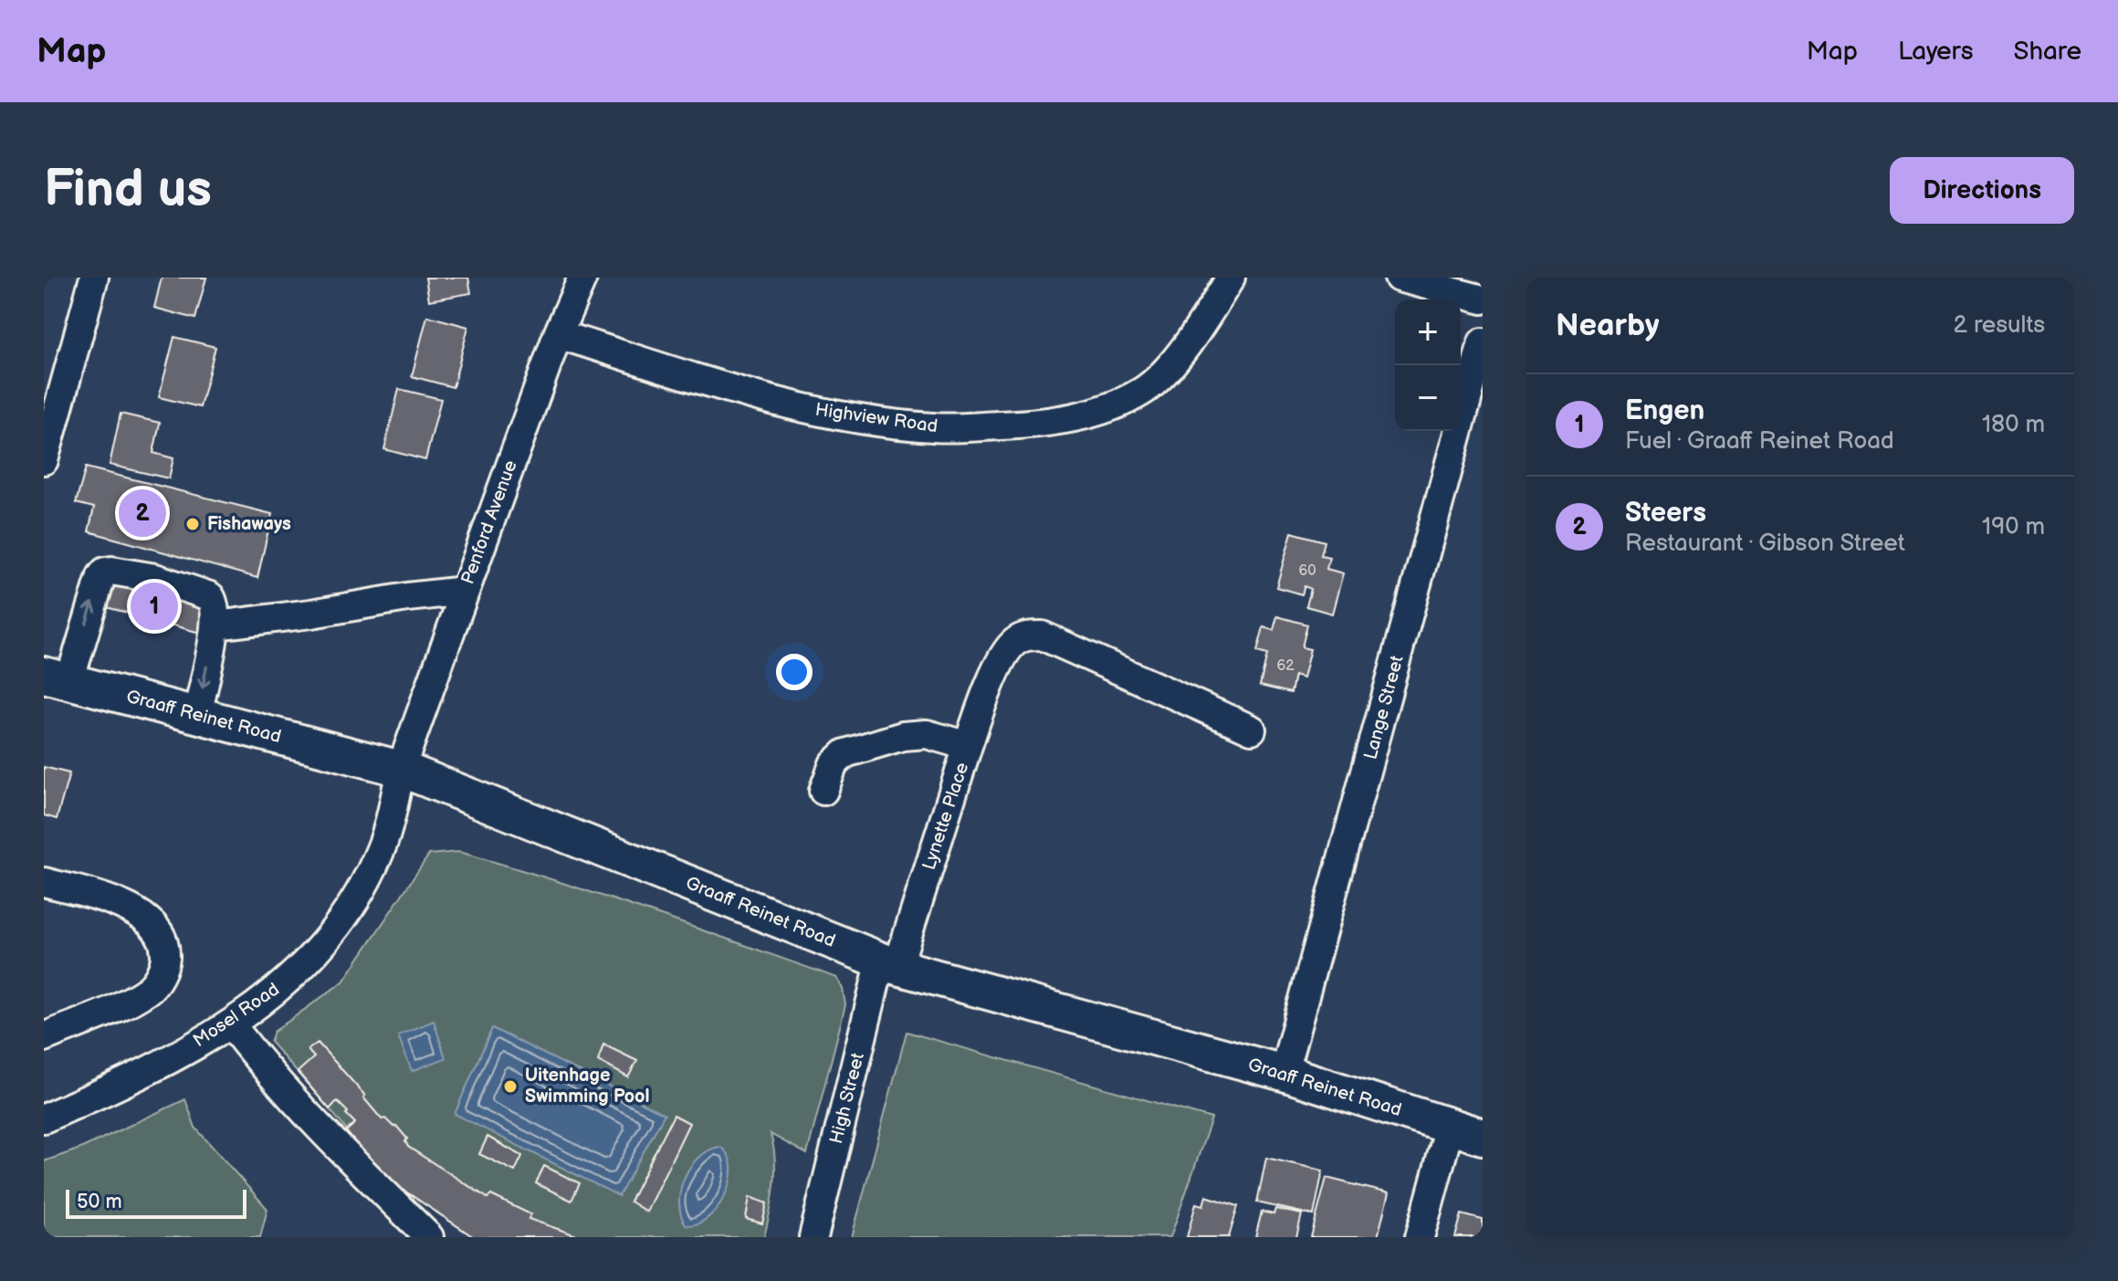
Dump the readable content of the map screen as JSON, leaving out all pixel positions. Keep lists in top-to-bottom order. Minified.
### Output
{"streets":{"main road":["Graaff Reinet Road"],"street":["Highview Road","Penford Avenue","Lange Street","Lynette Place","Mosel Road","High Street"]},"crossings":[["Highview Road","Penford Avenue"],["Penford Avenue","Graaff Reinet Road"],["Penford Avenue","Mosel Road"],["Lange Street","Graaff Reinet Road"],["Graaff Reinet Road","Lynette Place"],["Graaff Reinet Road","Mosel Road"],["Graaff Reinet Road","High Street"],["Lynette Place","High Street"]],"places":["Fishaways","Uitenhage Swimming Pool"],"house_numbers":["60","62"],"scale_bar":"50 m","page":{"header":"Map","nav":["Map","Layers","Share"],"buttons":"Directions","title":"Find us","heading":["Nearby","2 results"],"map_buttons":["+","−"],"list":[{"mark":"1","name":"Engen","note":"Fuel · Graaff Reinet Road","value":"180 m"},{"mark":"2","name":"Steers","note":"Restaurant · Gibson Street","value":"190 m"}],"pins":["2","1"],"scale":"50 m"}}
